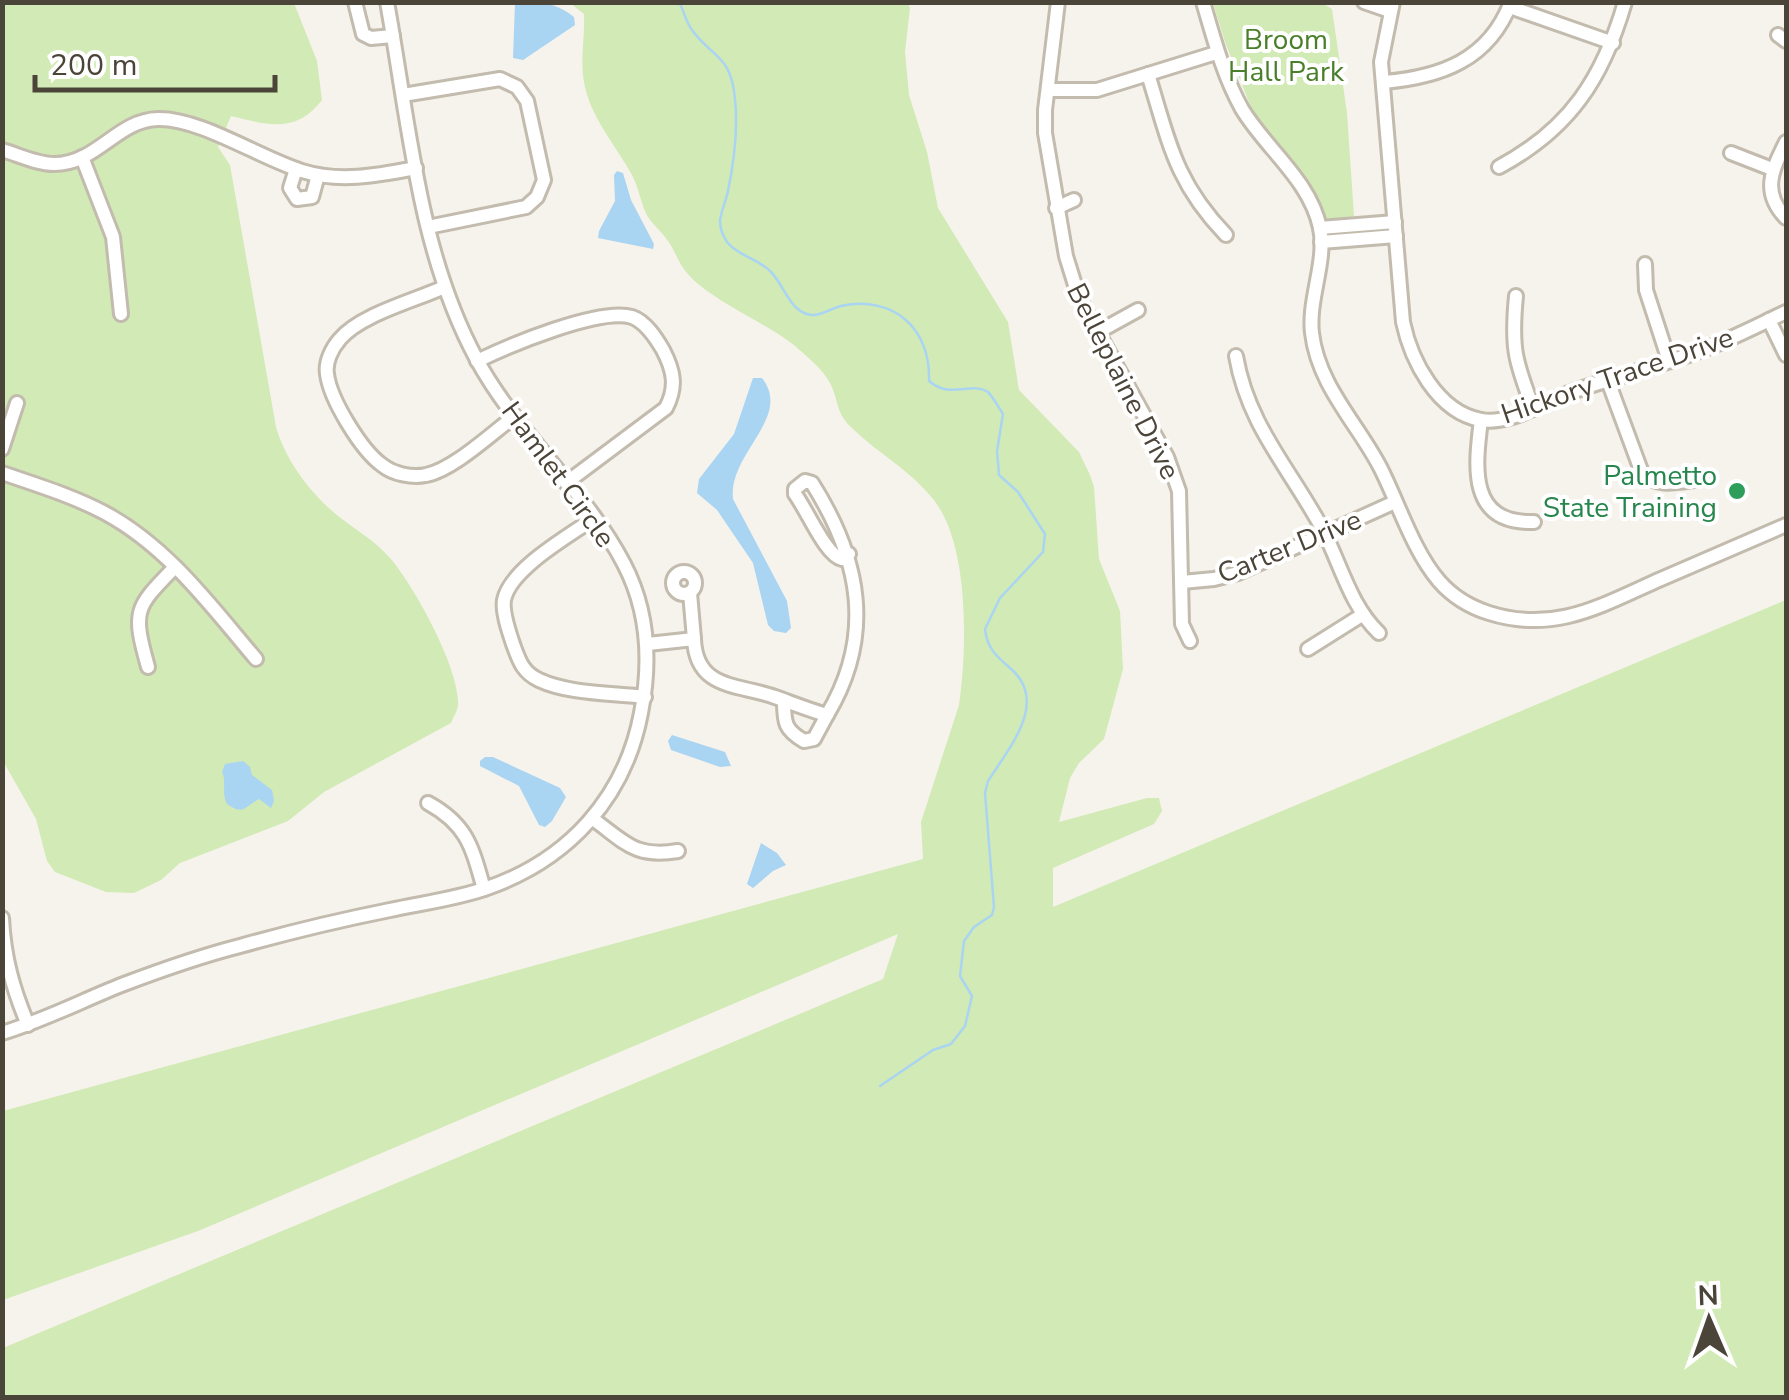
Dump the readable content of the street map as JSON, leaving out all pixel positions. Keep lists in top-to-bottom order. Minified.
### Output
{"streets":{"street":["Hickory Trace Drive","Belleplaine Drive","Hamlet Circle","Carter Drive"]},"crossings":[["Belleplaine Drive","Carter Drive"]],"parks":["Broom Hall Park"],"places":["Palmetto State Training"],"scale_bar":"200 m","north":"top"}
